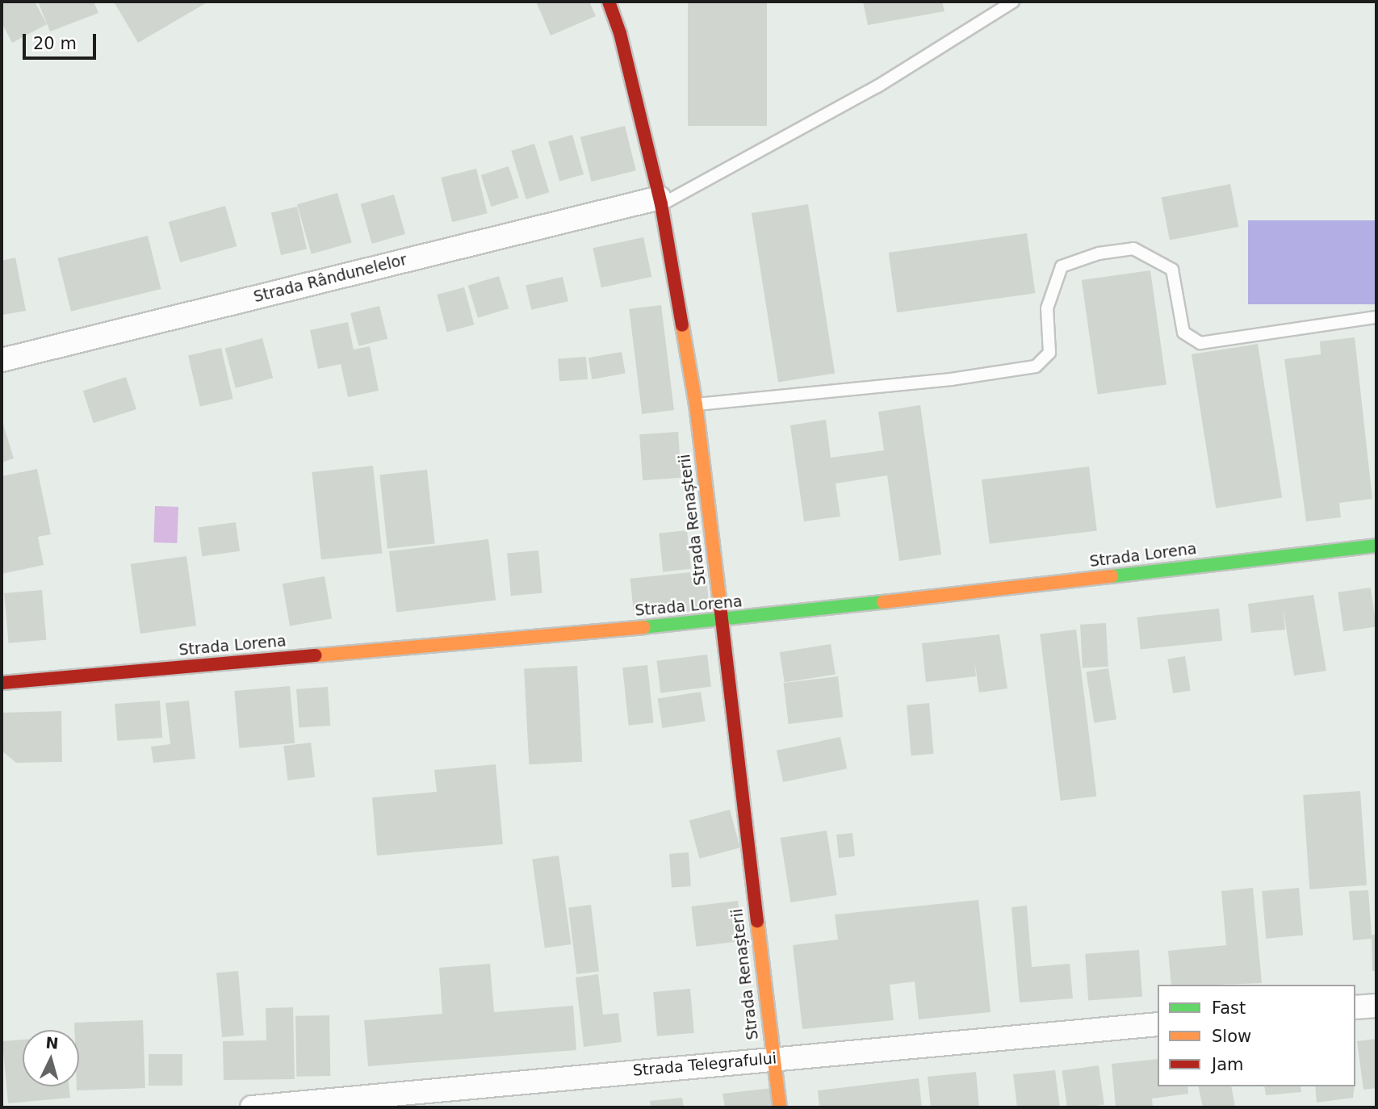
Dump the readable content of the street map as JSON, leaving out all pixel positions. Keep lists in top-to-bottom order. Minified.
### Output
{"streets":{"street":["Strada Rândunelelor","Strada Renașterii","Strada Lorena","Strada Telegrafului"]},"crossings":[["Strada Rândunelelor","Strada Renașterii"],["Strada Renașterii","Strada Lorena"],["Strada Renașterii","Strada Telegrafului"]],"legend":["Fast","Slow","Jam"],"scale_bar":"20 m","north":"top"}
